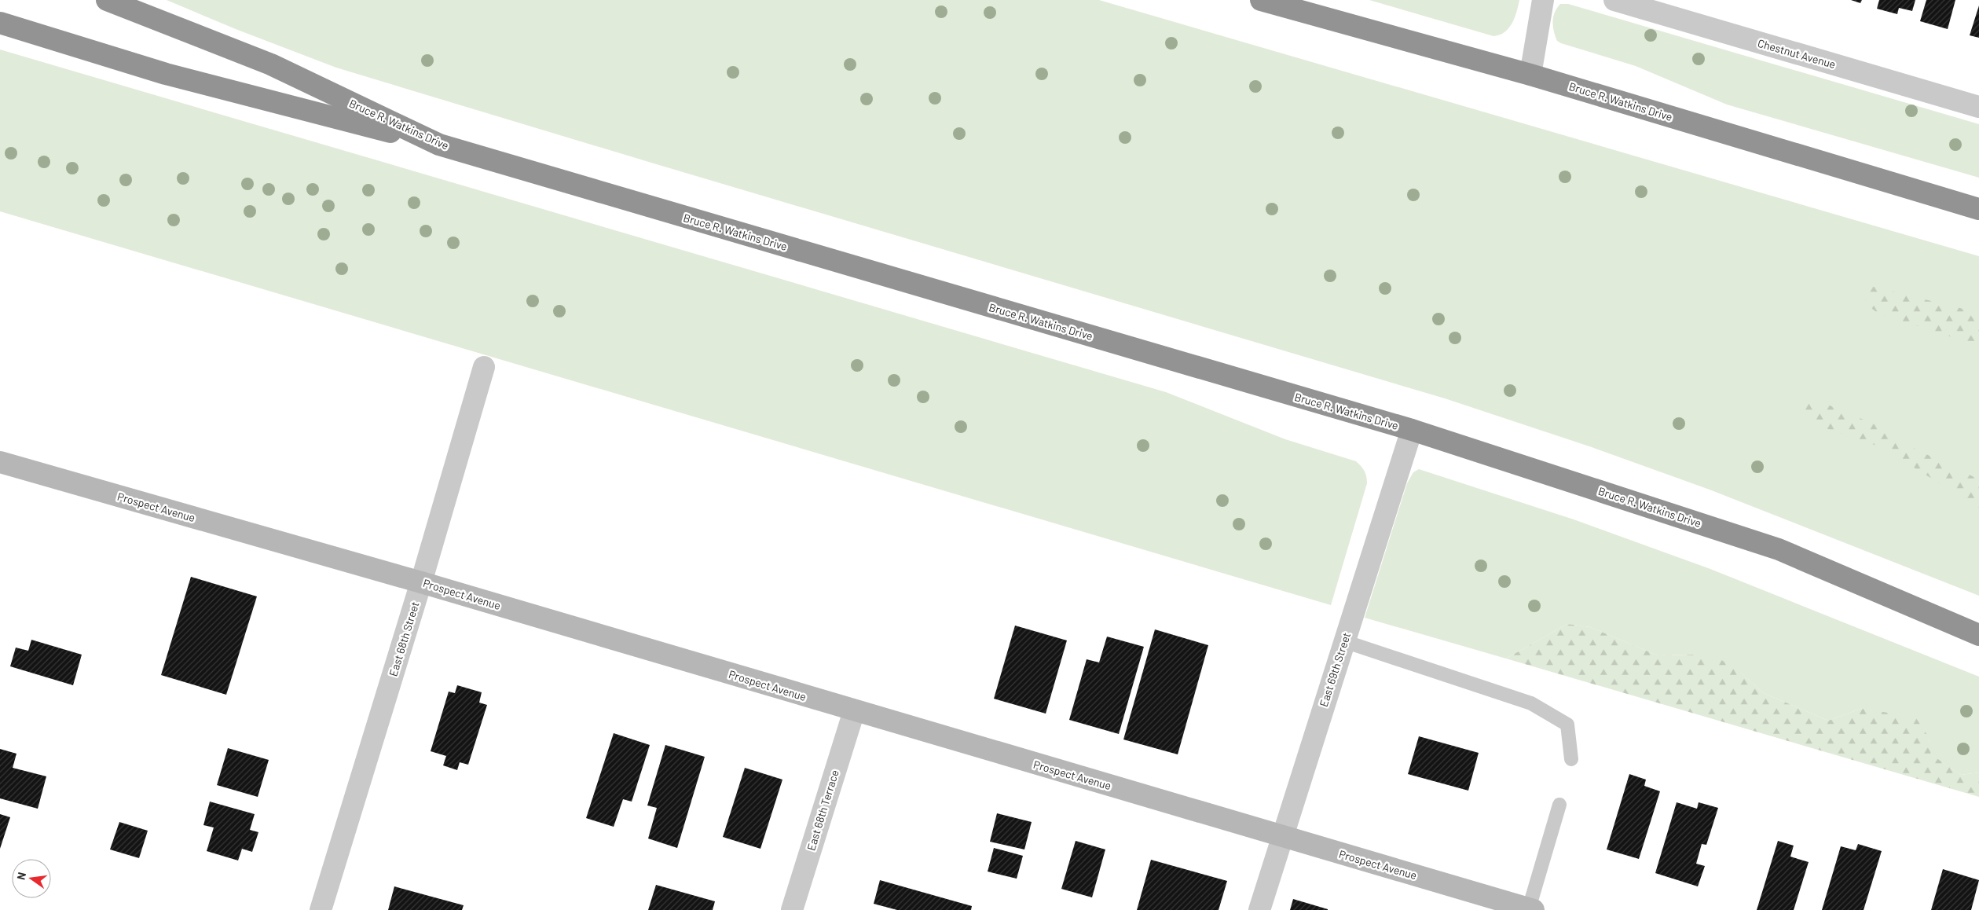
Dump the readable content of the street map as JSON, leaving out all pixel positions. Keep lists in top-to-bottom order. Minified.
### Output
{"streets":{"highway":["Bruce R. Watkins Drive"],"main road":["Prospect Avenue"],"street":["Chestnut Avenue","East 68th Street","East 69th Street","East 68th Terrace"]},"crossings":[["Bruce R. Watkins Drive","East 69th Street"],["Prospect Avenue","East 68th Street"],["Prospect Avenue","East 69th Street"],["Prospect Avenue","East 68th Terrace"]],"north":"left"}
